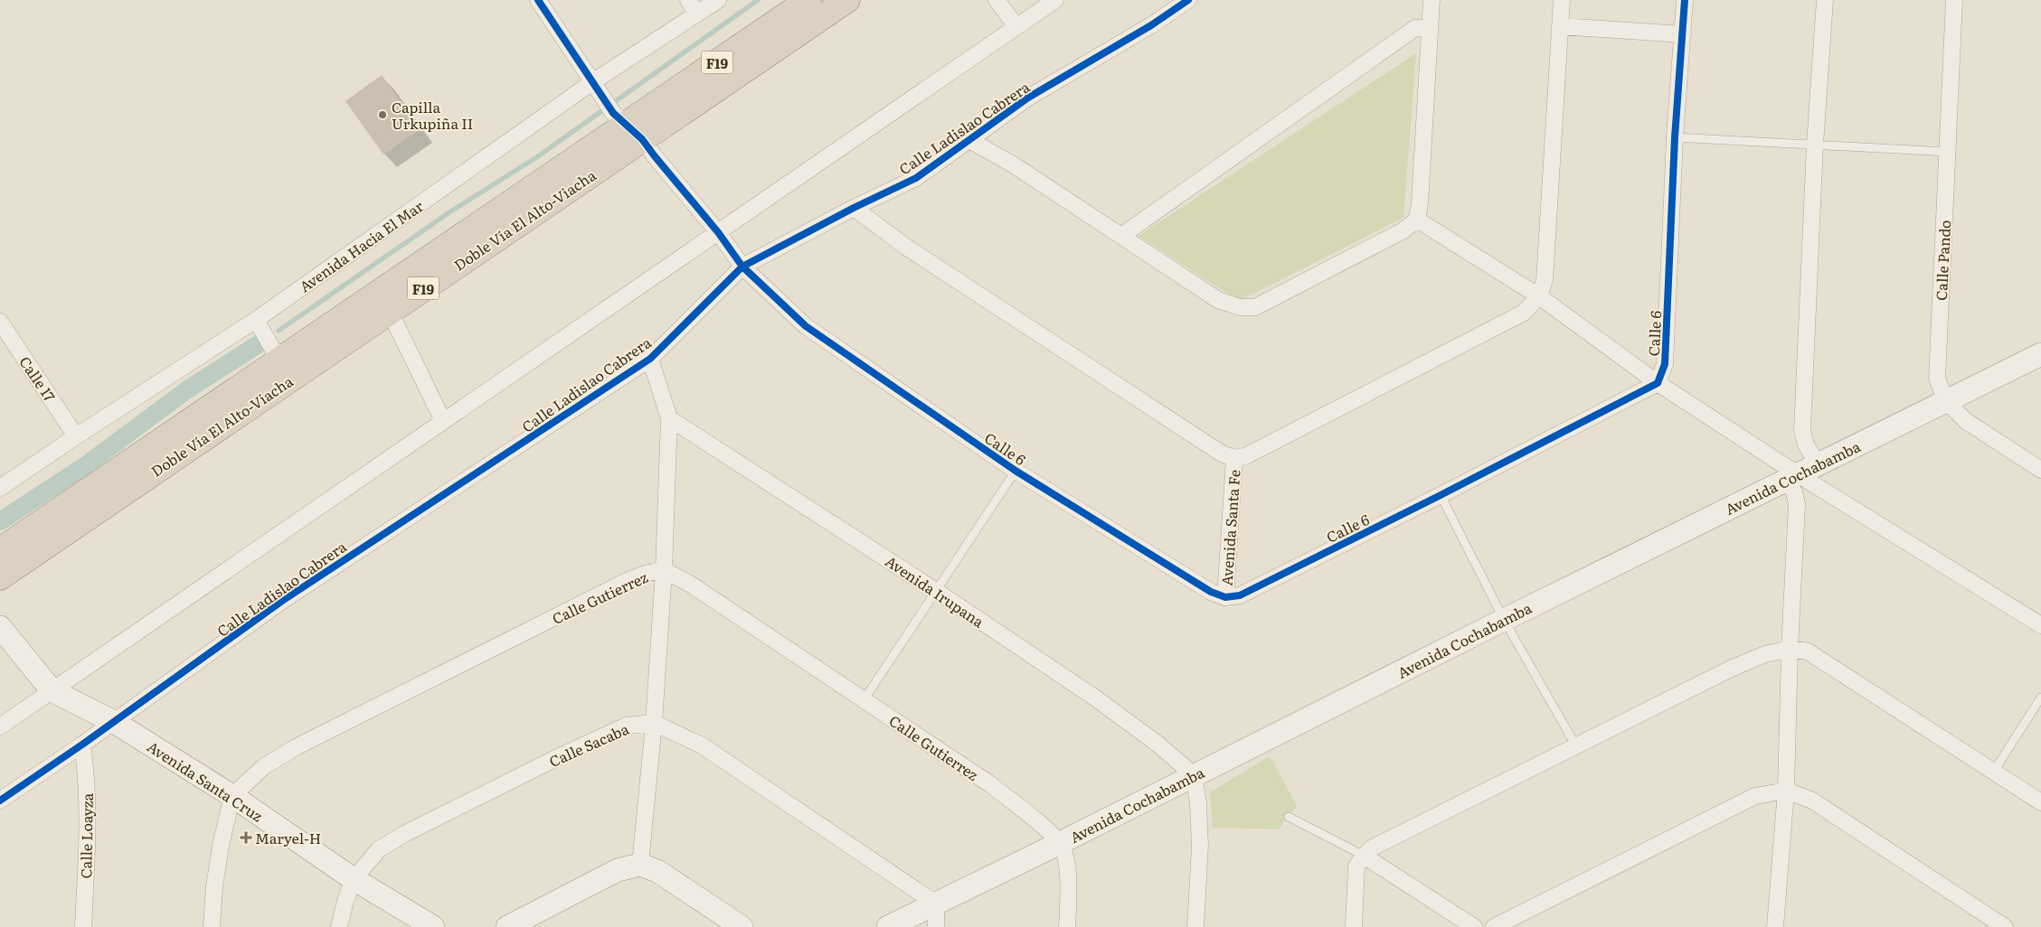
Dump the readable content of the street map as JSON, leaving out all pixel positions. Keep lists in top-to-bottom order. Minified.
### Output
{"streets":{"highway":["F19","Doble Vía El Alto-Viacha"],"street":["Calle Ladislao Cabrera","Avenida Hacia El Mar","Calle Pando","Calle 6","Calle 17","Avenida Cochabamba","Avenida Santa Fe","Avenida Irupana","Calle Gutierrez","Calle Sacaba","Avenida Santa Cruz","Calle Loayza"]},"crossings":[["Calle Ladislao Cabrera","Calle 6"],["Calle Ladislao Cabrera","Avenida Santa Cruz"],["Calle Ladislao Cabrera","Calle Loayza"],["Doble Vía El Alto-Viacha","Calle 6"],["Avenida Hacia El Mar","Calle 6"],["Avenida Hacia El Mar","Calle 17"],["Calle Pando","Avenida Cochabamba"],["Calle 6","Avenida Santa Fe"],["Avenida Cochabamba","Avenida Irupana"],["Avenida Cochabamba","Calle Gutierrez"],["Avenida Cochabamba","Calle Sacaba"],["Calle Gutierrez","Avenida Santa Cruz"],["Calle Sacaba","Avenida Santa Cruz"]],"places":{"other":["Capilla Urkupiña II"],"health":["Maryel-H"]}}
